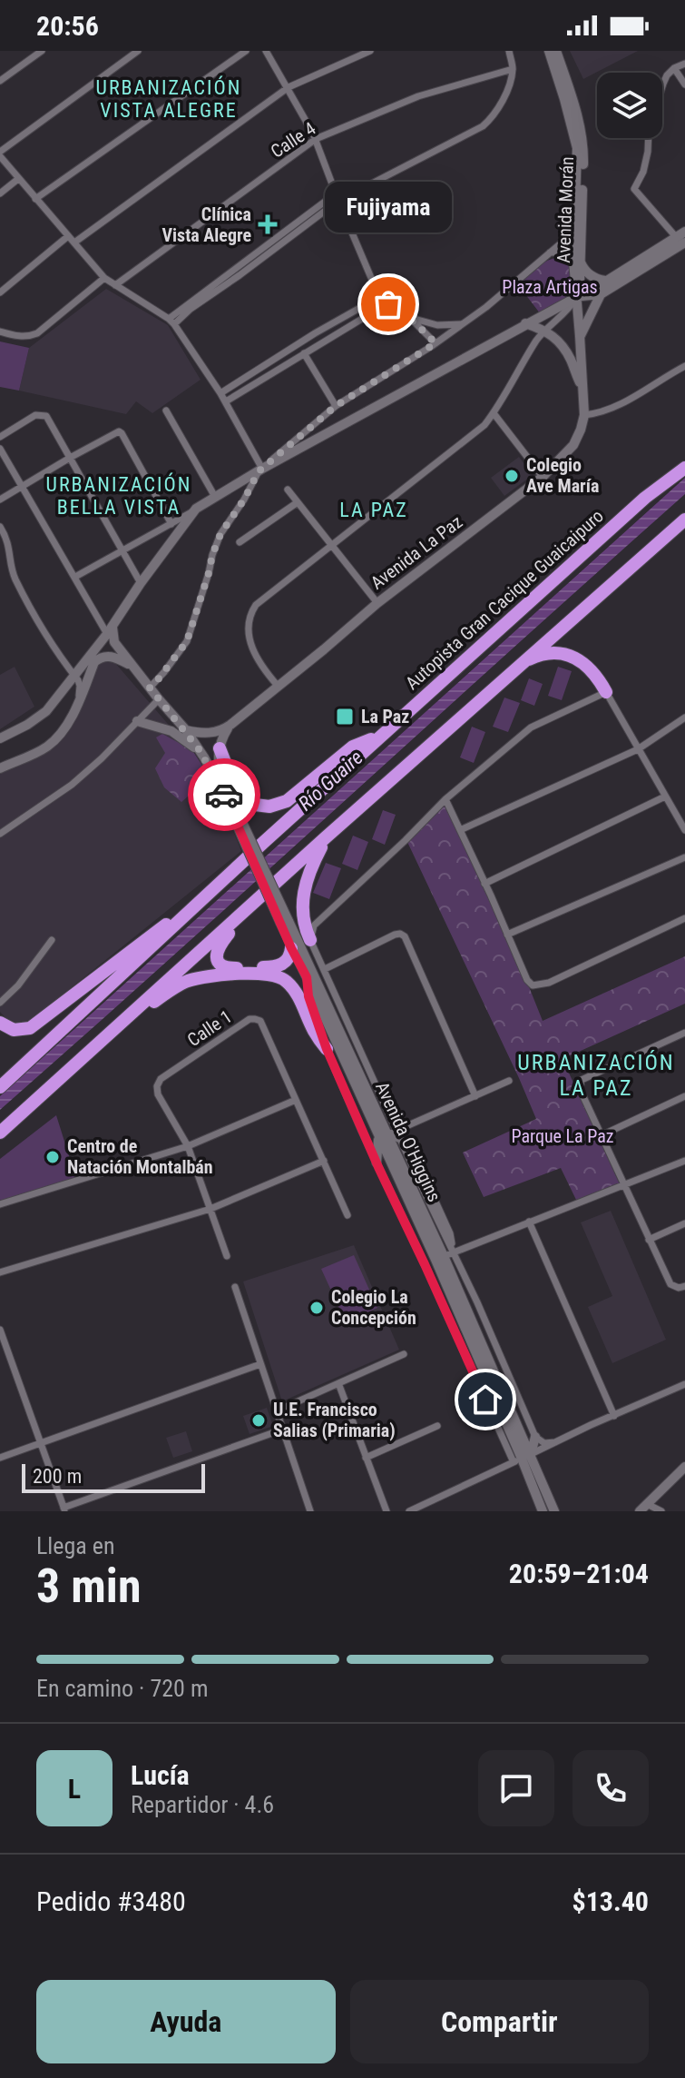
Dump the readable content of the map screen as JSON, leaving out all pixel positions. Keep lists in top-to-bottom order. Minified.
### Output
{"streets":{"highway":["Autopista Gran Cacique Guaicaipuro"],"main road":["Avenida Morán","Avenida La Paz","Avenida O'Higgins"],"street":["Calle 4","Calle 1"]},"crossings":[["Avenida Morán","Avenida La Paz"],["Avenida La Paz","Avenida O'Higgins"]],"districts":["URBANIZACIÓN VISTA ALEGRE","URBANIZACIÓN BELLA VISTA","LA PAZ","URBANIZACIÓN LA PAZ"],"water":["Río Guaire"],"parks":["Plaza Artigas","Parque La Paz"],"places":{"health":["Clínica Vista Alegre"],"other":["Fujiyama","Colegio Ave María","Centro de Natación Montalbán","Colegio La Concepción","U.E. Francisco Salias (Primaria)"],"transit":["La Paz"]},"scale_bar":"200 m","page":{"status":"20:56","bubble":"Fujiyama","scale":"200 m","heading":["3 min","Llega en","20:59–21:04"],"panel":["Lucía","Repartidor · 4.6","Pedido #3480","$13.40"],"bar":"En camino · 720 m","round":"L","buttons":["Ayuda","Compartir"]}}
